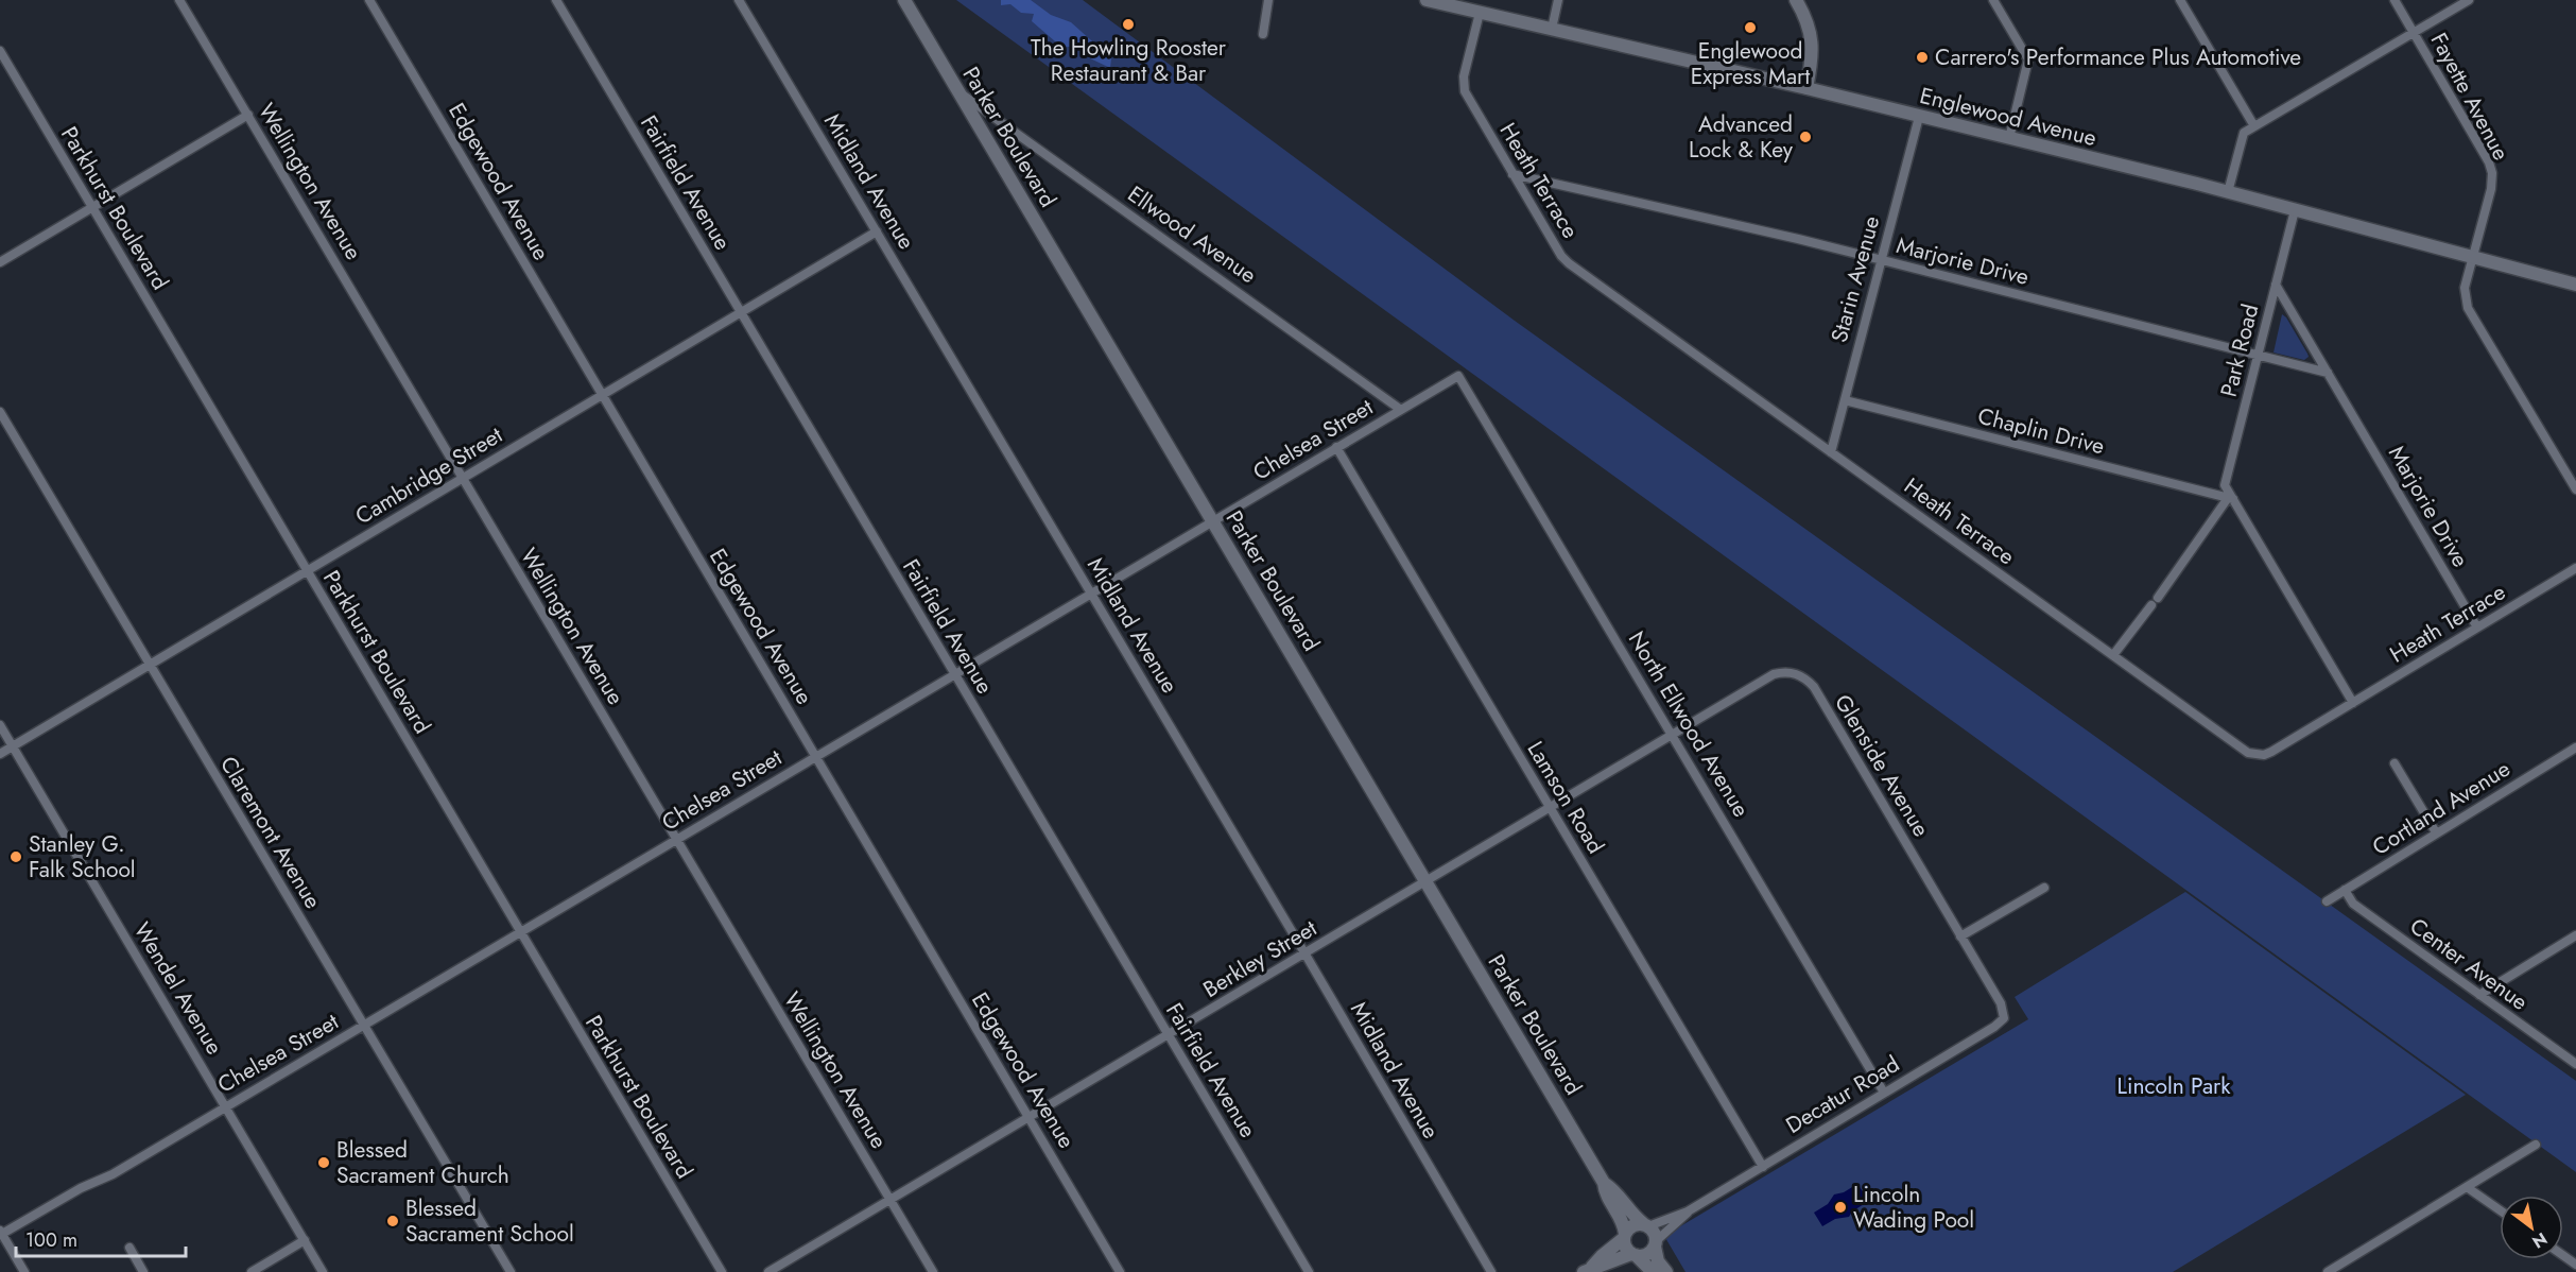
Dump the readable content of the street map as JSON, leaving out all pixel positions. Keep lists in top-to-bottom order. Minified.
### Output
{"streets":{"street":["Fayette Avenue","Englewood Avenue","Parker Boulevard","Heath Terrace","Wellington Avenue","Edgewood Avenue","Midland Avenue","Fairfield Avenue","Parkhurst Boulevard","Ellwood Avenue","Marjorie Drive","Starin Avenue","Park Road","Chaplin Drive","Chelsea Street","Cambridge Street","North Ellwood Avenue","Glenside Avenue","Lamson Road","Cortland Avenue","Claremont Avenue","Berkley Street","Center Avenue","Wendel Avenue","Decatur Road"]},"crossings":[["Fayette Avenue","Englewood Avenue"],["Englewood Avenue","Heath Terrace"],["Englewood Avenue","Starin Avenue"],["Englewood Avenue","Park Road"],["Parker Boulevard","Ellwood Avenue"],["Parker Boulevard","Chelsea Street"],["Parker Boulevard","Berkley Street"],["Parker Boulevard","Decatur Road"],["Heath Terrace","Marjorie Drive"],["Heath Terrace","Starin Avenue"],["Wellington Avenue","Chelsea Street"],["Wellington Avenue","Cambridge Street"],["Wellington Avenue","Berkley Street"],["Edgewood Avenue","Chelsea Street"],["Edgewood Avenue","Cambridge Street"],["Edgewood Avenue","Berkley Street"],["Midland Avenue","Chelsea Street"],["Midland Avenue","Cambridge Street"],["Midland Avenue","Berkley Street"],["Fairfield Avenue","Chelsea Street"],["Fairfield Avenue","Cambridge Street"],["Fairfield Avenue","Berkley Street"],["Parkhurst Boulevard","Chelsea Street"],["Parkhurst Boulevard","Cambridge Street"],["Ellwood Avenue","Chelsea Street"],["Marjorie Drive","Starin Avenue"],["Marjorie Drive","Park Road"],["Starin Avenue","Chaplin Drive"],["Park Road","Chaplin Drive"],["Chelsea Street","North Ellwood Avenue"],["Chelsea Street","Lamson Road"],["Chelsea Street","Claremont Avenue"],["Chelsea Street","Wendel Avenue"],["Cambridge Street","Claremont Avenue"],["Cambridge Street","Wendel Avenue"],["North Ellwood Avenue","Glenside Avenue"],["North Ellwood Avenue","Berkley Street"],["North Ellwood Avenue","Decatur Road"],["Glenside Avenue","Berkley Street"],["Glenside Avenue","Decatur Road"],["Lamson Road","Berkley Street"],["Lamson Road","Decatur Road"],["Cortland Avenue","Center Avenue"]],"parks":["Lincoln Park"],"places":["The Howling Rooster Restaurant & Bar","Englewood Express Mart","Carrero's Performance Plus Automotive","Advanced Lock & Key","Stanley G. Falk School","Blessed Sacrament Church","Lincoln Wading Pool","Blessed Sacrament School"],"scale_bar":"100 m","north":"bottom right"}
